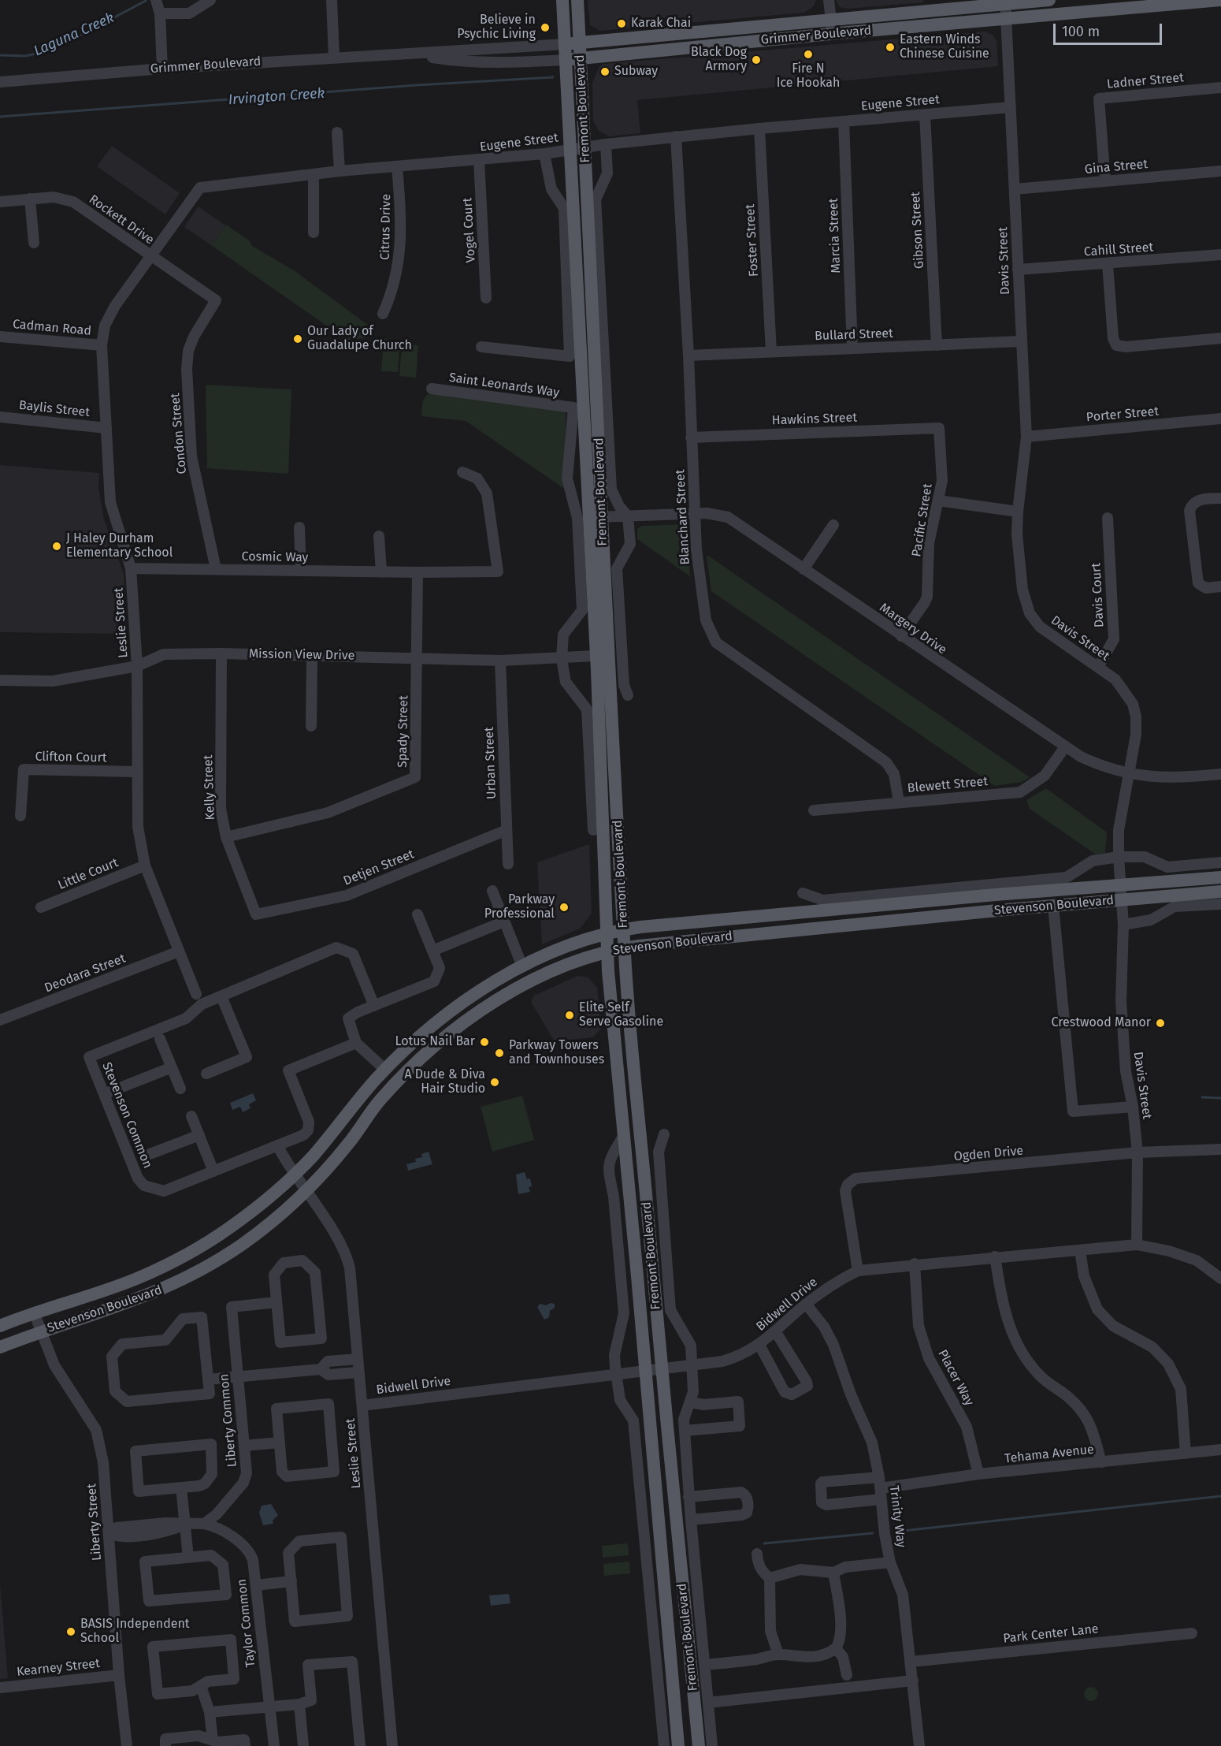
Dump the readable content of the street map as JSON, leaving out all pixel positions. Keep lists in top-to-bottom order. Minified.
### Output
{"streets":{"main road":["Grimmer Boulevard","Fremont Boulevard","Stevenson Boulevard"],"street":["Ladner Street","Eugene Street","Gina Street","Rockett Drive","Citrus Drive","Vogel Court","Gibson Street","Marcia Street","Foster Street","Cahill Street","Davis Street","Cadman Road","Bullard Street","Saint Leonards Way","Baylis Street","Porter Street","Hawkins Street","Condon Street","Blanchard Street","Pacific Street","Cosmic Way","Davis Court","Leslie Street","Margery Drive","Mission View Drive","Spady Street","Clifton Court","Urban Street","Blewett Street","Kelly Street","Detjen Street","Little Court","Deodara Street","Stevenson Common","Ogden Drive","Bidwell Drive","Placer Way","Liberty Common","Tehama Avenue","Trinity Way","Liberty Street","Taylor Common","Park Center Lane","Kearney Street"]},"crossings":[["Grimmer Boulevard","Fremont Boulevard"],["Grimmer Boulevard","Davis Street"],["Ladner Street","Gina Street"],["Eugene Street","Fremont Boulevard"],["Eugene Street","Rockett Drive"],["Eugene Street","Citrus Drive"],["Eugene Street","Vogel Court"],["Eugene Street","Gibson Street"],["Eugene Street","Marcia Street"],["Eugene Street","Foster Street"],["Eugene Street","Davis Street"],["Eugene Street","Blanchard Street"],["Eugene Street","Leslie Street"],["Fremont Boulevard","Saint Leonards Way"],["Fremont Boulevard","Margery Drive"],["Fremont Boulevard","Mission View Drive"],["Fremont Boulevard","Stevenson Boulevard"],["Fremont Boulevard","Bidwell Drive"],["Gina Street","Davis Street"],["Rockett Drive","Condon Street"],["Rockett Drive","Leslie Street"],["Gibson Street","Bullard Street"],["Marcia Street","Bullard Street"],["Foster Street","Bullard Street"],["Cahill Street","Davis Street"],["Davis Street","Bullard Street"],["Davis Street","Porter Street"],["Davis Street","Davis Court"],["Davis Street","Margery Drive"],["Davis Street","Stevenson Boulevard"],["Davis Street","Ogden Drive"],["Davis Street","Bidwell Drive"],["Cadman Road","Leslie Street"],["Bullard Street","Blanchard Street"],["Baylis Street","Leslie Street"],["Hawkins Street","Blanchard Street"],["Hawkins Street","Pacific Street"],["Condon Street","Cosmic Way"],["Blanchard Street","Margery Drive"],["Blanchard Street","Blewett Street"],["Pacific Street","Margery Drive"],["Cosmic Way","Leslie Street"],["Cosmic Way","Spady Street"],["Leslie Street","Mission View Drive"],["Leslie Street","Clifton Court"],["Leslie Street","Little Court"],["Leslie Street","Stevenson Boulevard"],["Leslie Street","Deodara Street"],["Leslie Street","Bidwell Drive"],["Margery Drive","Blewett Street"],["Mission View Drive","Spady Street"],["Mission View Drive","Urban Street"],["Mission View Drive","Kelly Street"],["Spady Street","Kelly Street"],["Urban Street","Detjen Street"],["Kelly Street","Detjen Street"],["Stevenson Boulevard","Liberty Street"],["Ogden Drive","Bidwell Drive"],["Bidwell Drive","Placer Way"],["Bidwell Drive","Trinity Way"],["Placer Way","Tehama Avenue"],["Liberty Common","Taylor Common"],["Tehama Avenue","Trinity Way"],["Trinity Way","Park Center Lane"],["Liberty Street","Kearney Street"]],"water":["Laguna Creek","Irvington Creek"],"places":["Karak Chai","Believe in Psychic Living","Eastern Winds Chinese Cuisine","Fire N Ice Hookah","Black Dog Armory","Subway","Our Lady of Guadalupe Church","J Haley Durham Elementary School","Parkway Professional","Elite Self Serve Gasoline","Crestwood Manor","Lotus Nail Bar","Parkway Towers and Townhouses","A Dude & Diva Hair Studio","BASIS Independent School"],"scale_bar":"100 m"}
